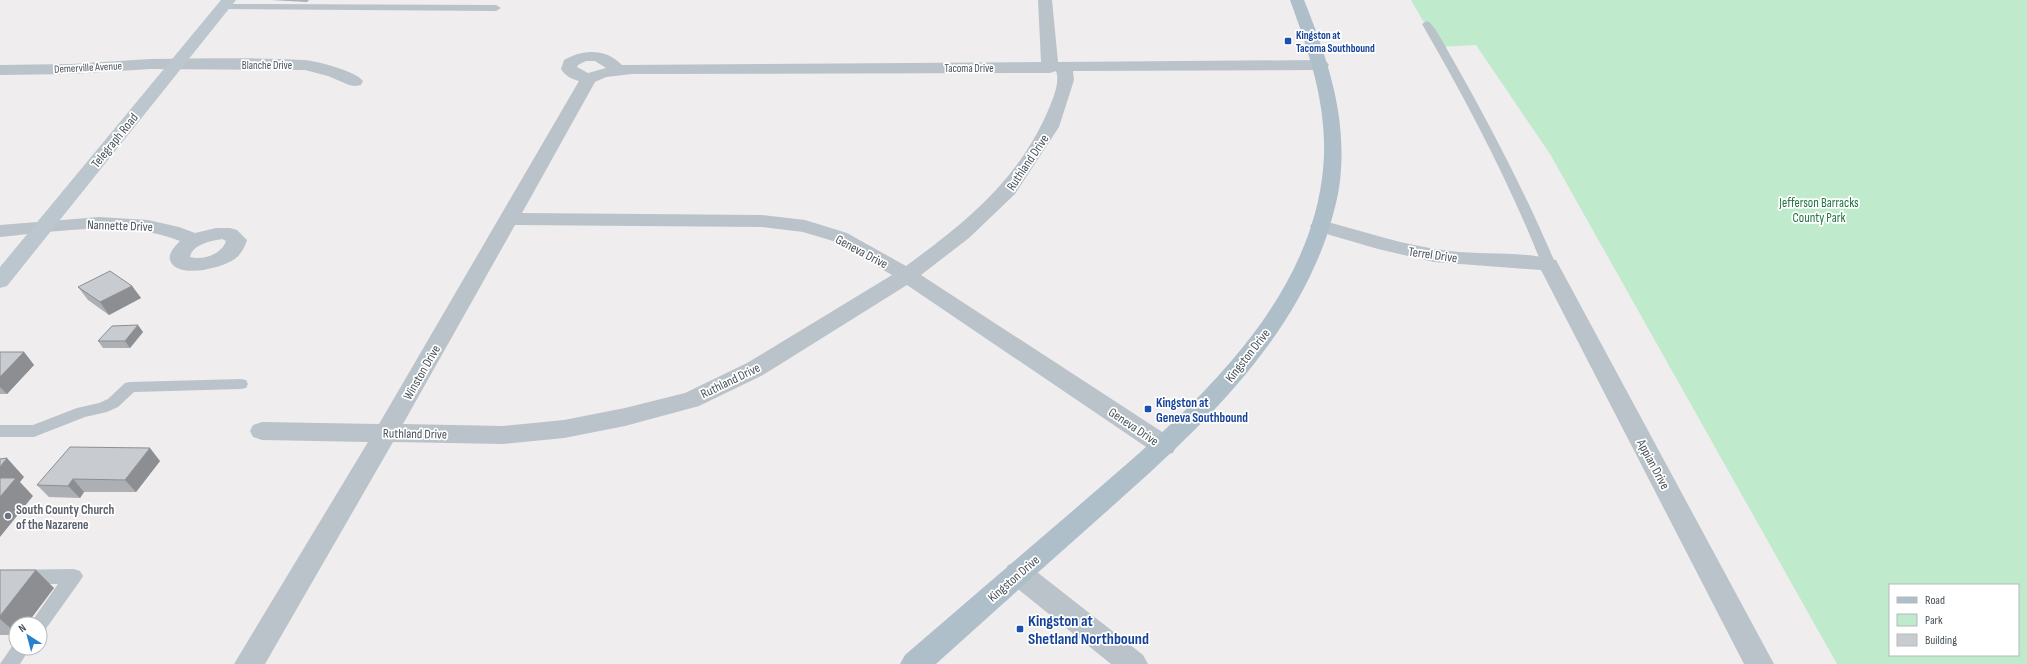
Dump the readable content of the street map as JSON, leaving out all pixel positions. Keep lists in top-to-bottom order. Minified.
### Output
{"streets":{"main road":["Telegraph Road","Kingston Drive"],"street":["Blanche Drive","Demerville Avenue","Tacoma Drive","Ruthland Drive","Nannette Drive","Geneva Drive","Terrel Drive","Winston Drive","Appian Drive"]},"crossings":[["Blanche Drive","Demerville Avenue"],["Blanche Drive","Telegraph Road"],["Demerville Avenue","Telegraph Road"],["Tacoma Drive","Ruthland Drive"],["Tacoma Drive","Kingston Drive"],["Tacoma Drive","Winston Drive"],["Telegraph Road","Nannette Drive"],["Ruthland Drive","Geneva Drive"],["Ruthland Drive","Winston Drive"],["Geneva Drive","Kingston Drive"],["Geneva Drive","Winston Drive"],["Terrel Drive","Kingston Drive"],["Terrel Drive","Appian Drive"]],"parks":["Jefferson Barracks County Park"],"places":{"transit":["Kingston at Tacoma Southbound","Kingston at Geneva Southbound","Kingston at Shetland Northbound"],"other":["South County Church of the Nazarene"]},"legend":["Road","Park","Building"],"north":"top left"}
